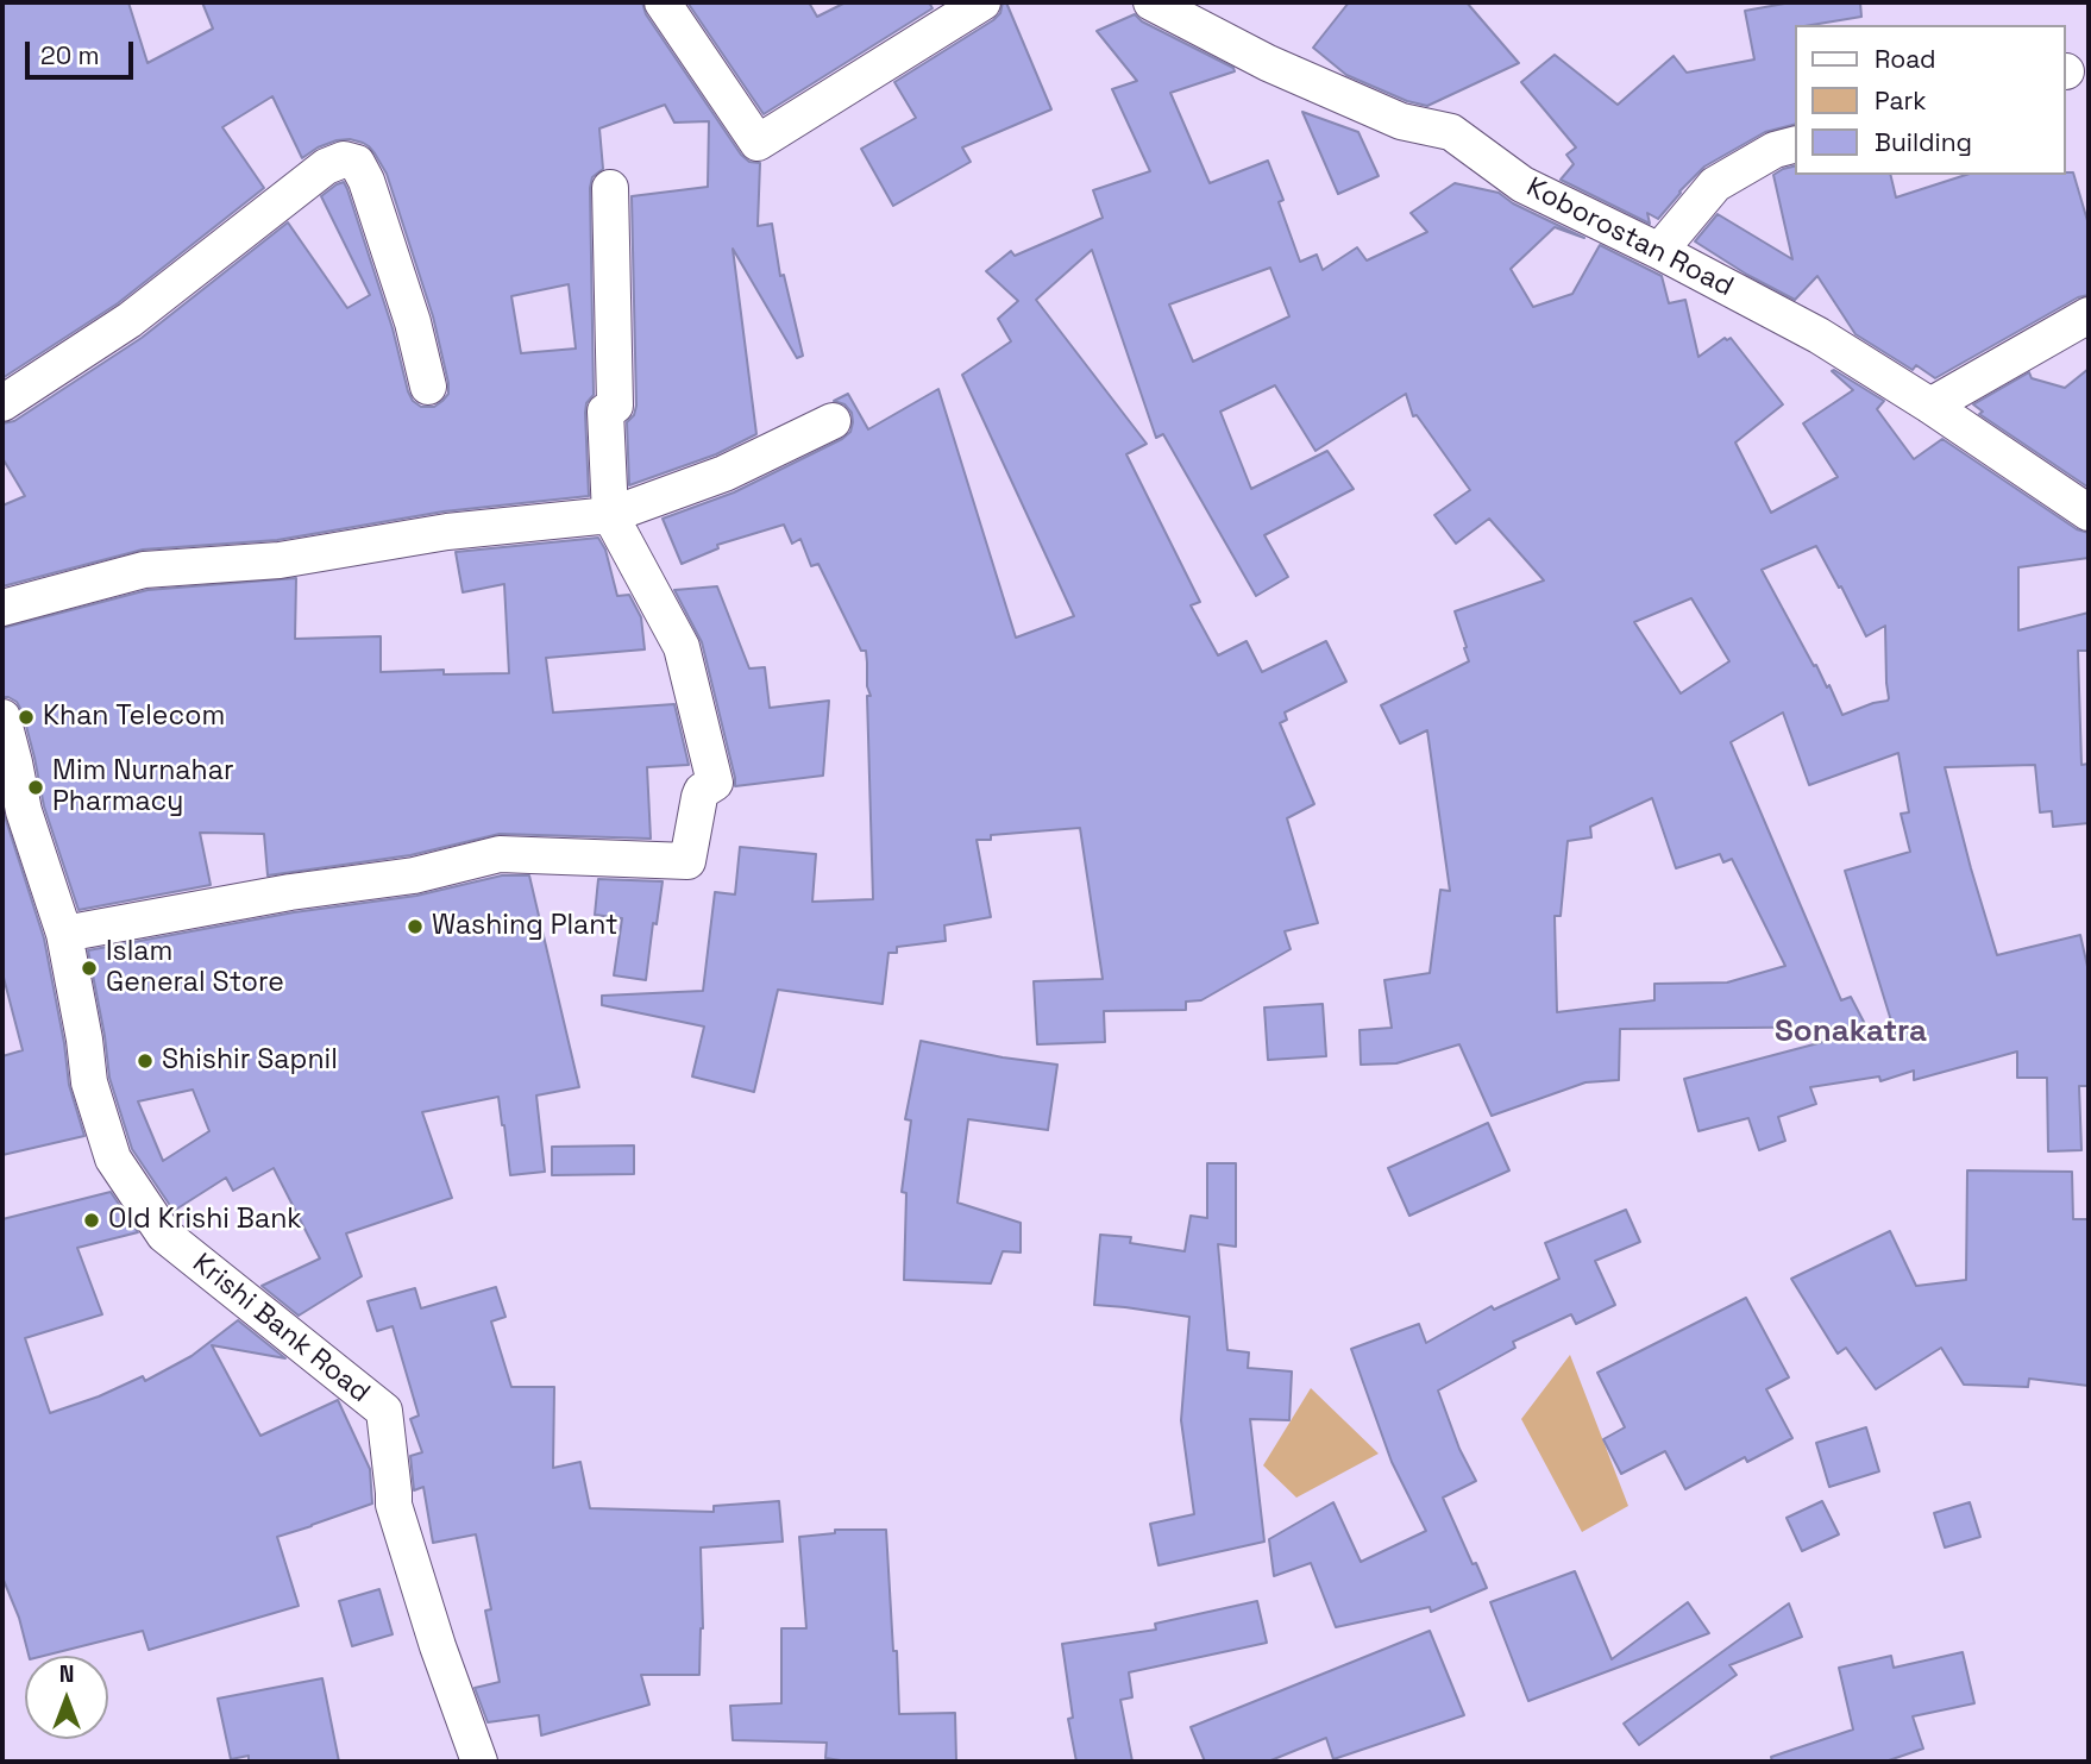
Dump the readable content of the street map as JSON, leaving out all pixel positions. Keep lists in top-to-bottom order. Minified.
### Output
{"streets":{"street":["Koborostan Road","Krishi Bank Road"]},"districts":["Sonakatra"],"places":["Khan Telecom","Mim Nurnahar Pharmacy","Washing Plant","Islam General Store","Shishir Sapnil","Old Krishi Bank"],"legend":["Road","Park","Building"],"scale_bar":"20 m","north":"top"}
